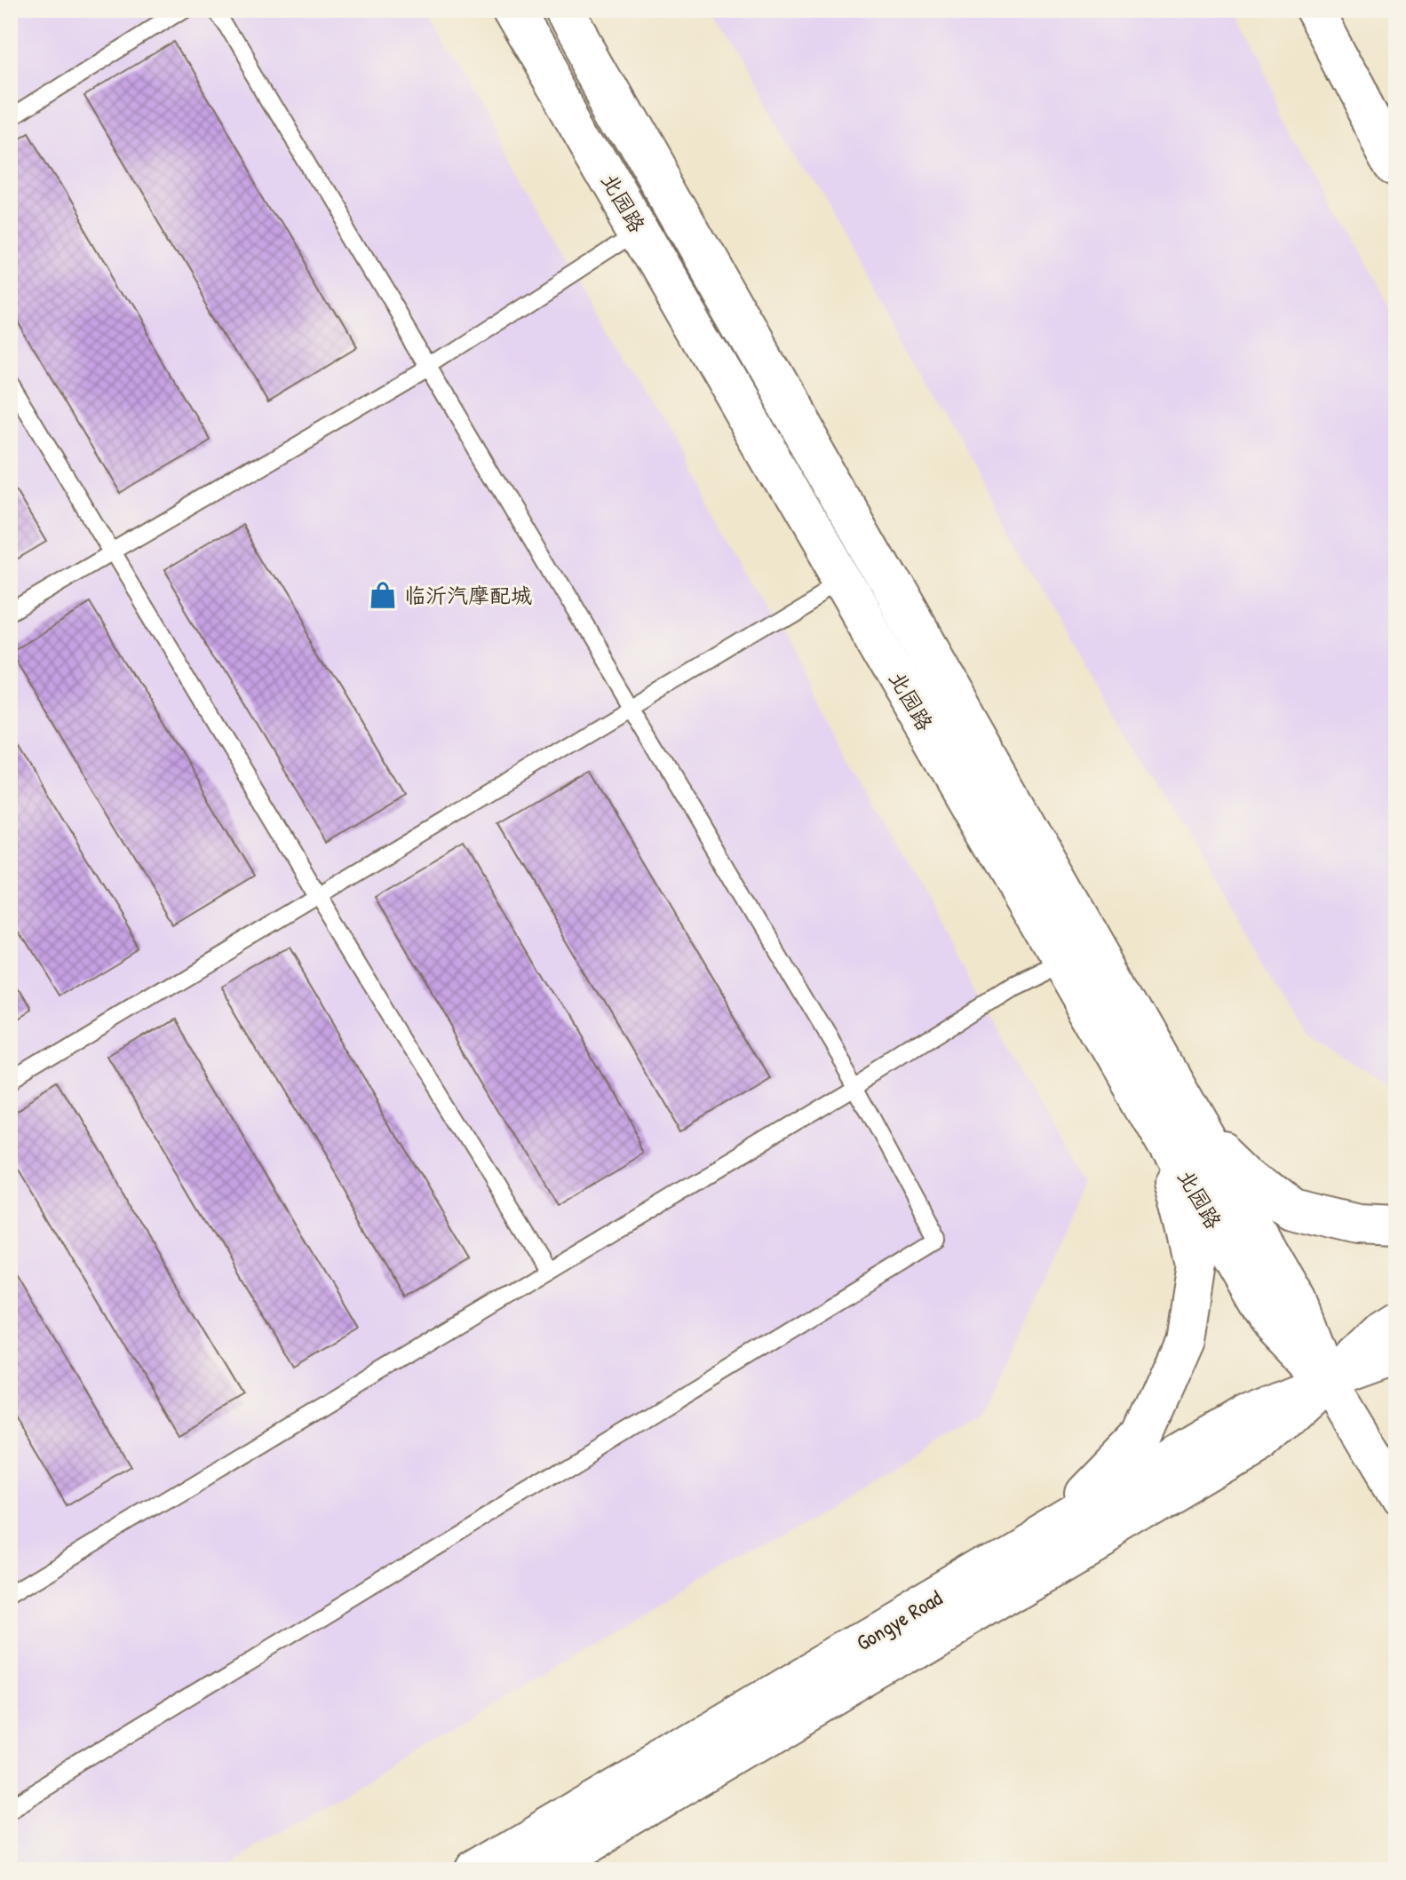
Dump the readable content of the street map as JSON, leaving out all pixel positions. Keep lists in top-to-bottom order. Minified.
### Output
{"streets":{"main road":["北园路","Gongye Road"]},"crossings":[["北园路","Gongye Road"]],"places":{"shop":["临沂汽摩配城"]}}
